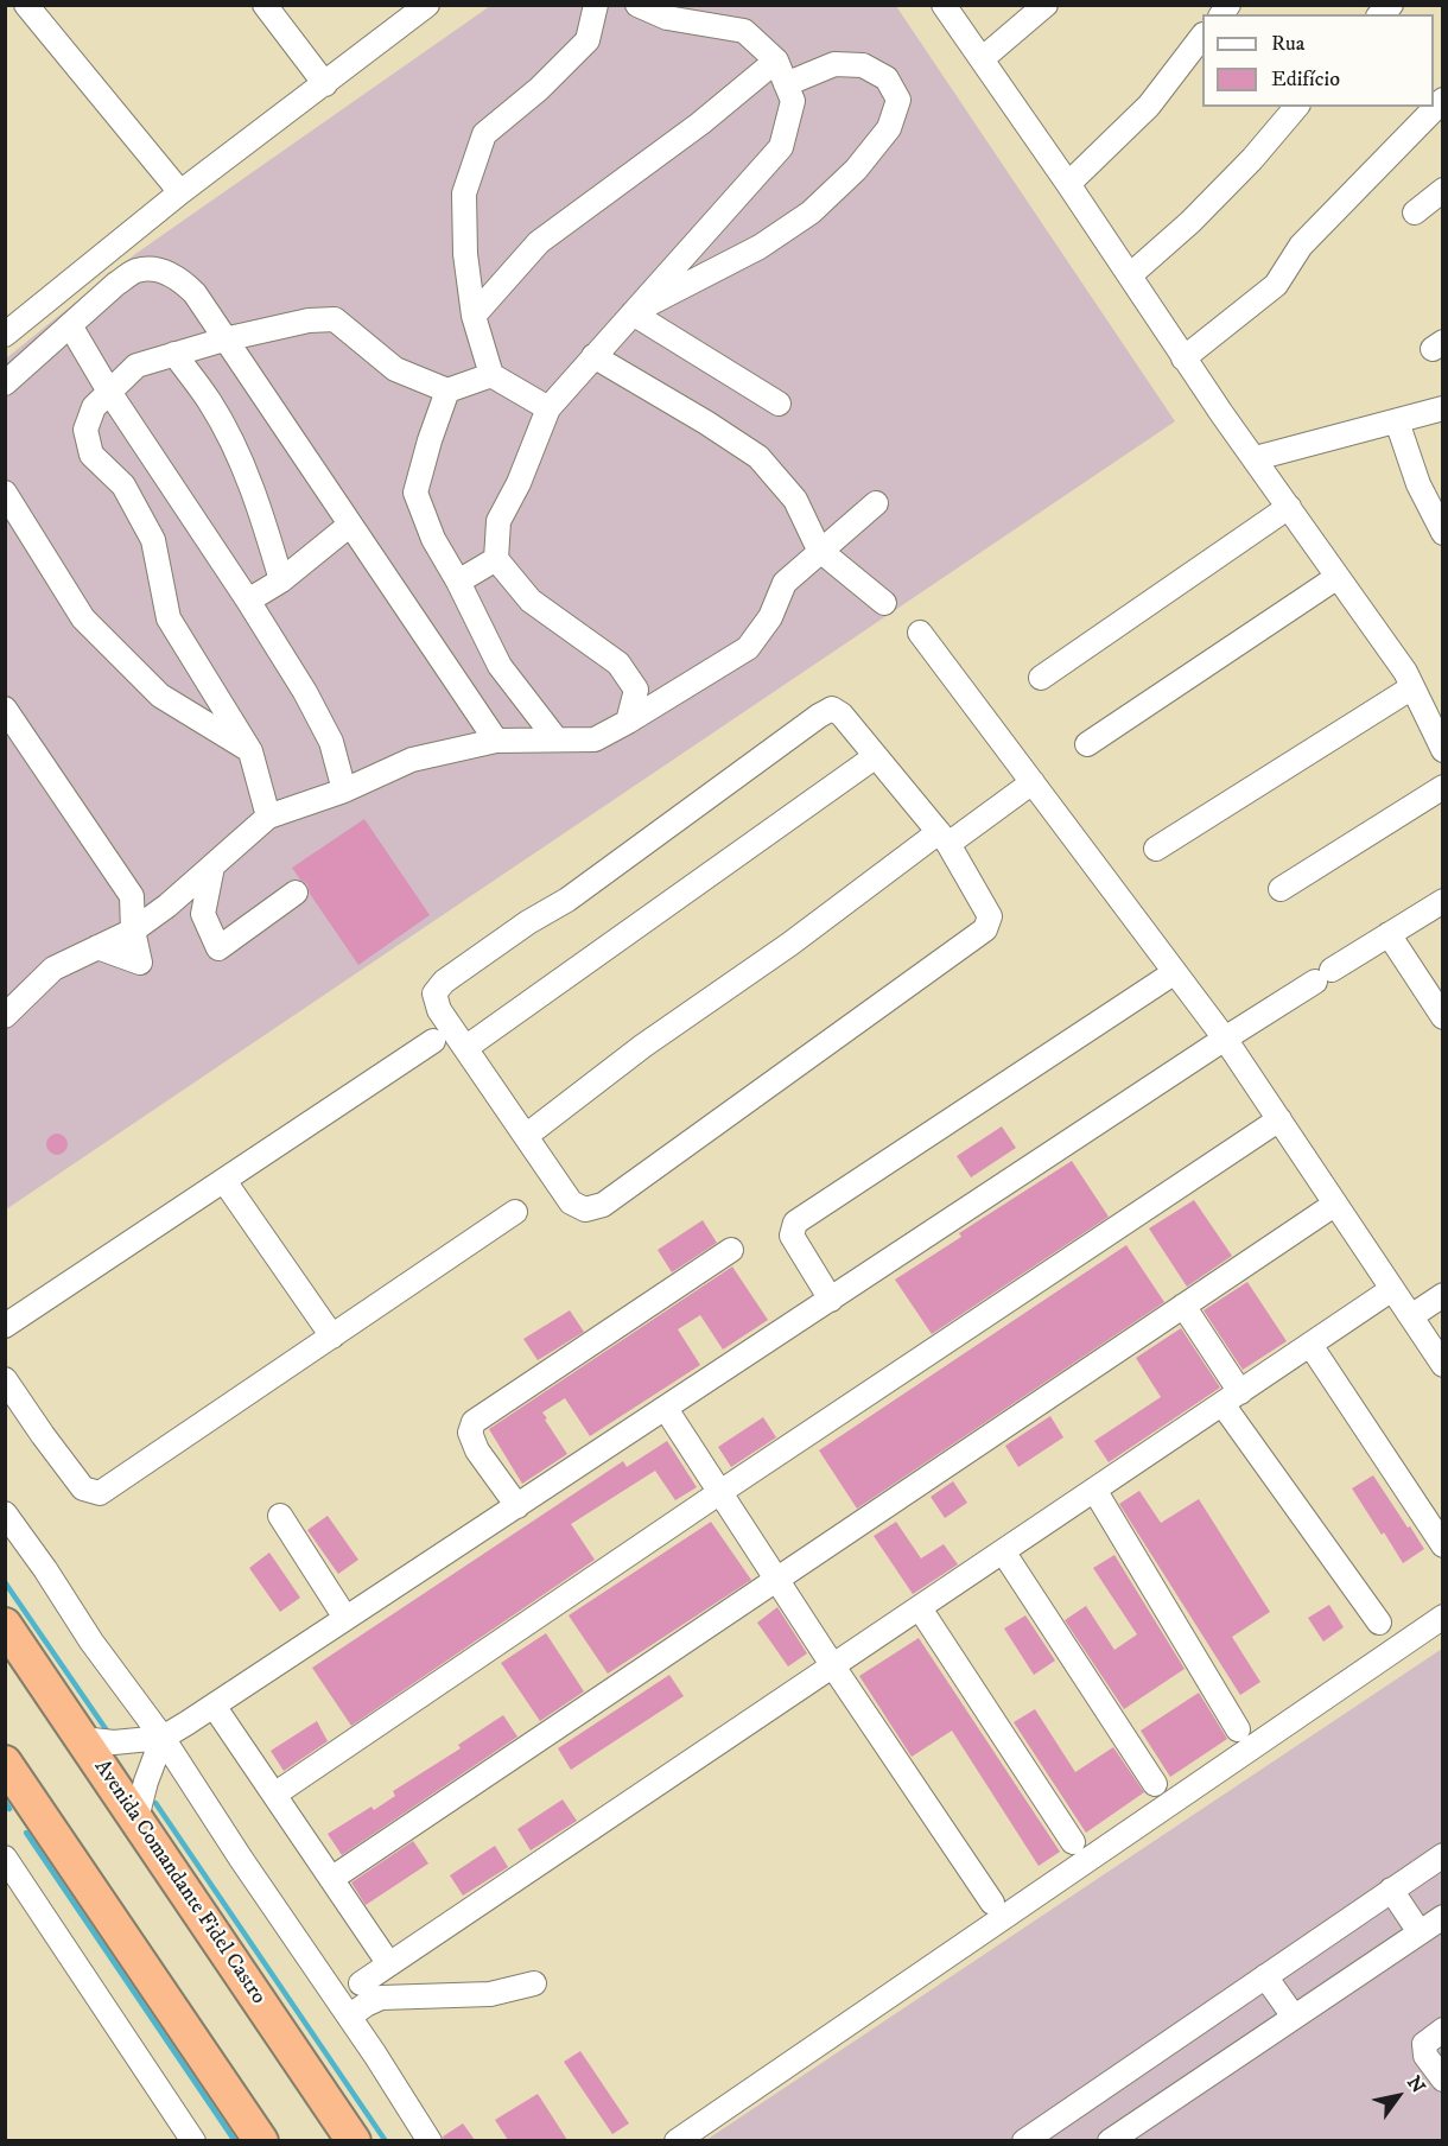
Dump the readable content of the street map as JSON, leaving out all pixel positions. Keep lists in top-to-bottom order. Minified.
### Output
{"streets":{"highway":["Avenida Comandante Fidel Castro"]},"legend":["Rua","Edifício"],"north":"top right"}
